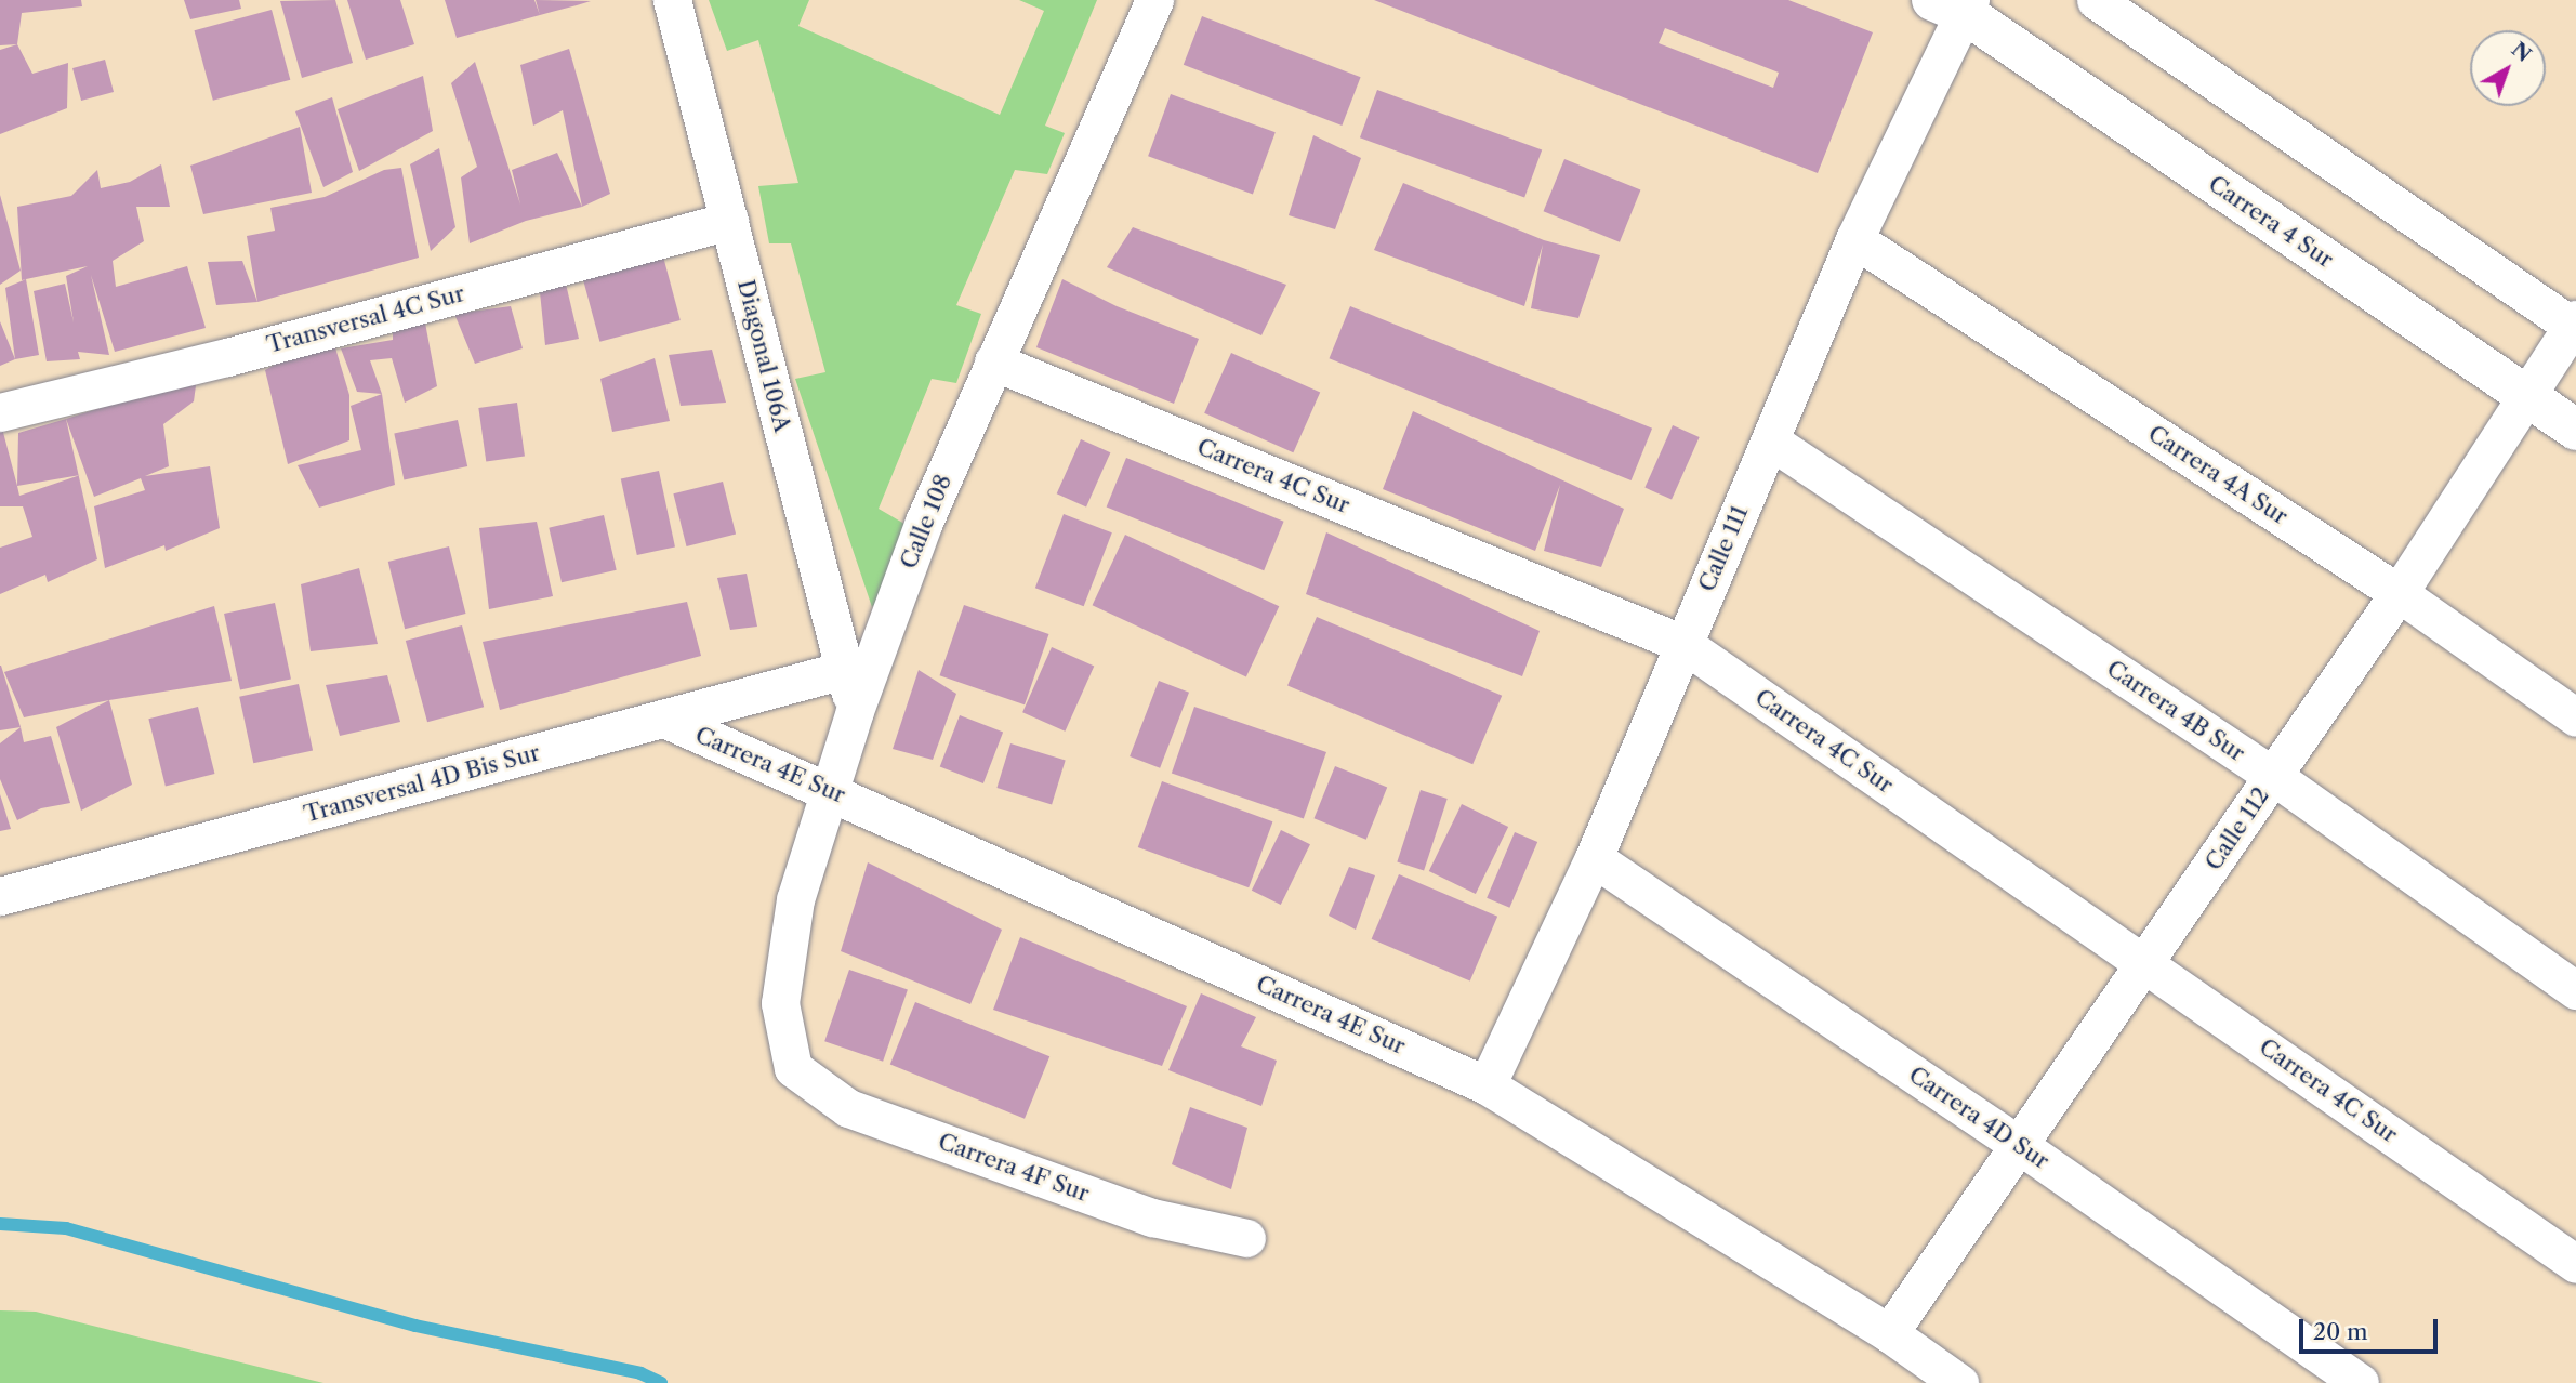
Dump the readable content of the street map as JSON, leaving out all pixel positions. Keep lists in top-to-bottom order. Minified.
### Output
{"streets":{"street":["Carrera 4 Sur","Transversal 4C Sur","Diagonal 106A","Carrera 4A Sur","Carrera 4C Sur","Calle 108","Calle 111","Carrera 4B Sur","Carrera 4E Sur","Transversal 4D Bis Sur","Calle 112","Carrera 4D Sur","Carrera 4F Sur"]},"crossings":[["Carrera 4 Sur","Calle 111"],["Carrera 4 Sur","Calle 112"],["Transversal 4C Sur","Diagonal 106A"],["Diagonal 106A","Calle 108"],["Diagonal 106A","Transversal 4D Bis Sur"],["Carrera 4A Sur","Calle 111"],["Carrera 4A Sur","Calle 112"],["Carrera 4C Sur","Calle 108"],["Carrera 4C Sur","Calle 111"],["Carrera 4C Sur","Calle 112"],["Calle 108","Carrera 4E Sur"],["Calle 108","Carrera 4F Sur"],["Calle 111","Carrera 4B Sur"],["Calle 111","Carrera 4E Sur"],["Calle 111","Carrera 4D Sur"],["Carrera 4B Sur","Calle 112"],["Carrera 4E Sur","Transversal 4D Bis Sur"],["Carrera 4E Sur","Calle 112"],["Calle 112","Carrera 4D Sur"]],"scale_bar":"20 m","north":"top right"}
